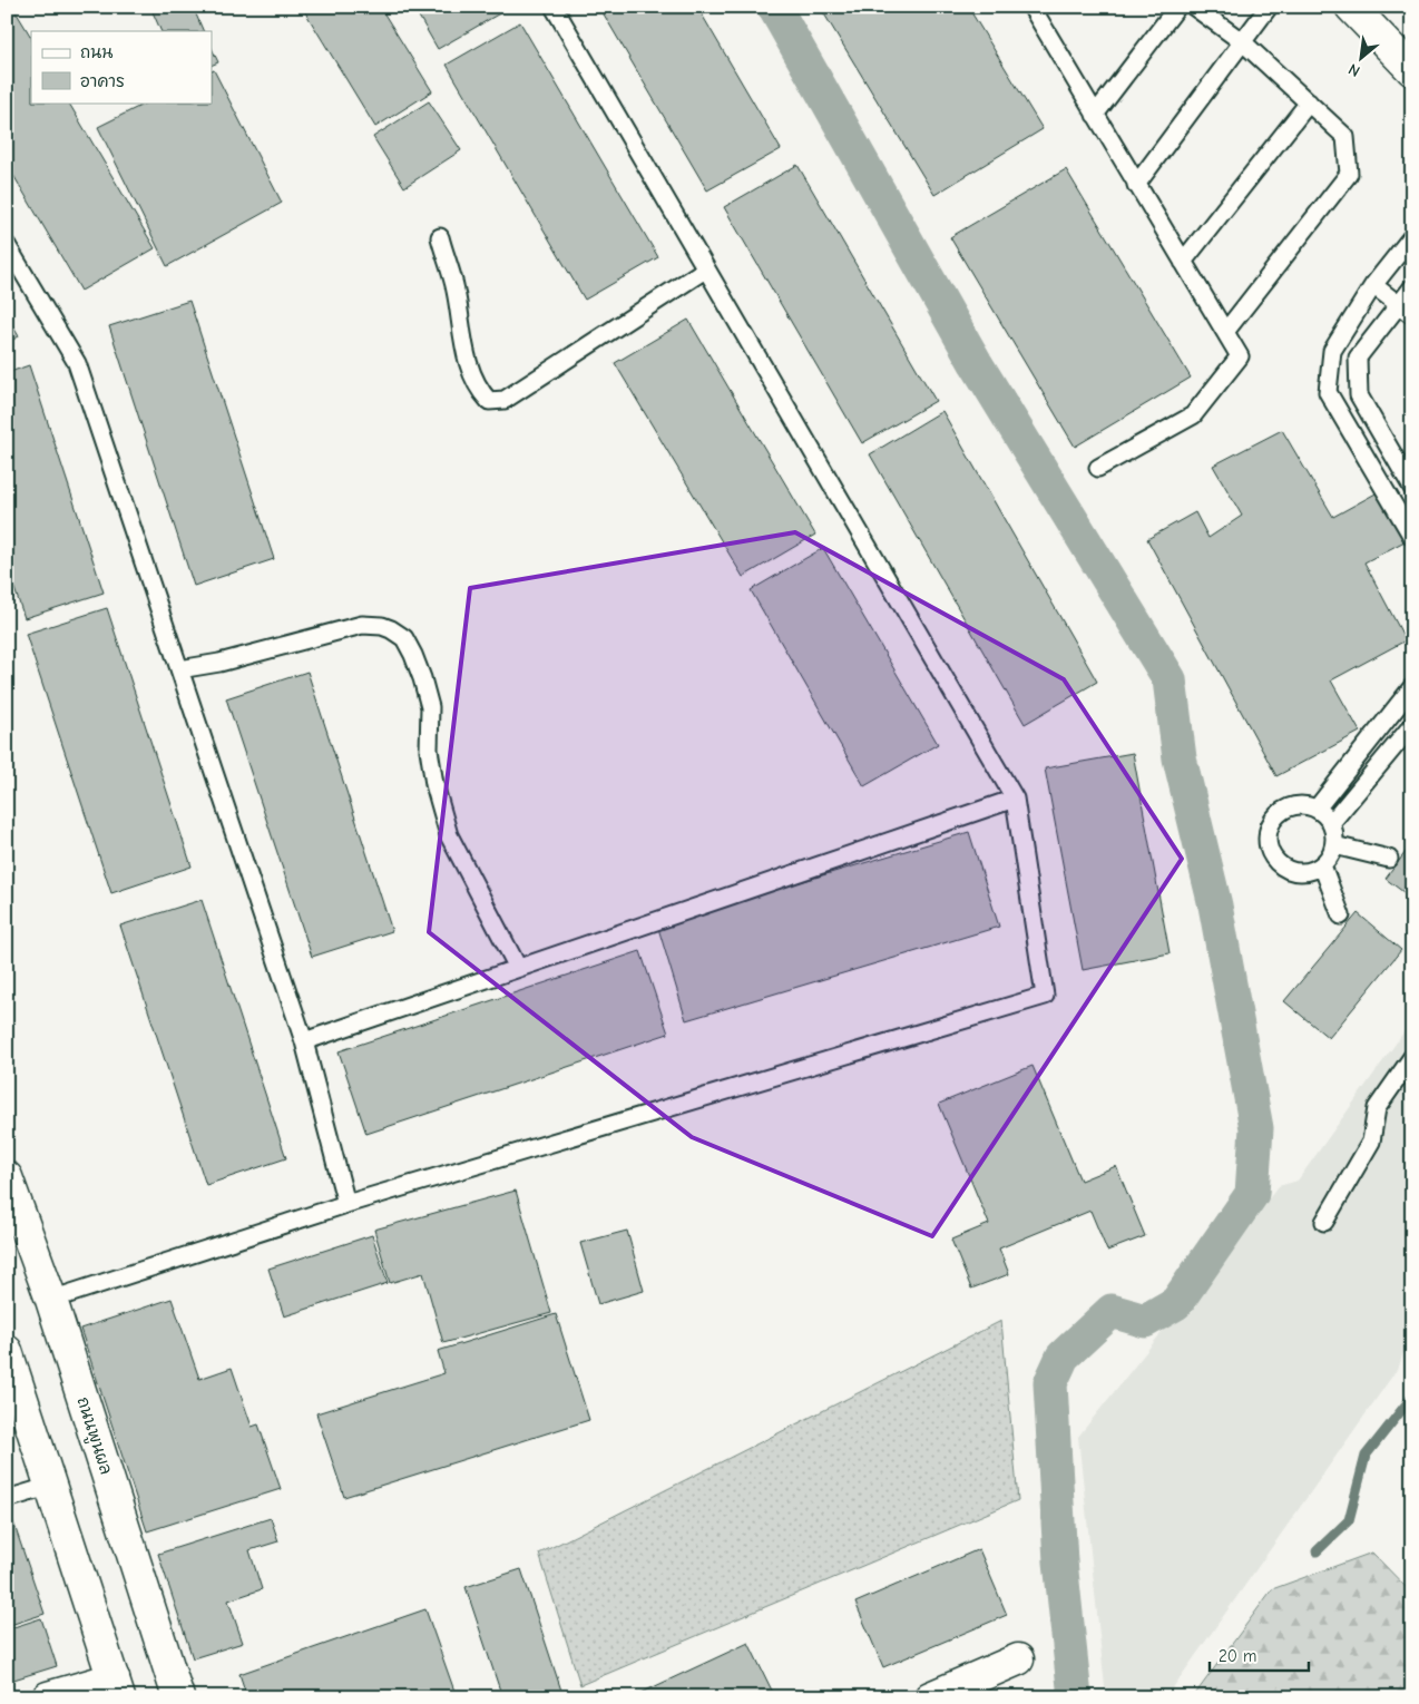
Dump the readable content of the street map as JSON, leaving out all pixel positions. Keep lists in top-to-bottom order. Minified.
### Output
{"streets":{"main road":["ถนนพูนผล"]},"legend":["ถนน","อาคาร"],"scale_bar":"20 m","north":"bottom left"}
